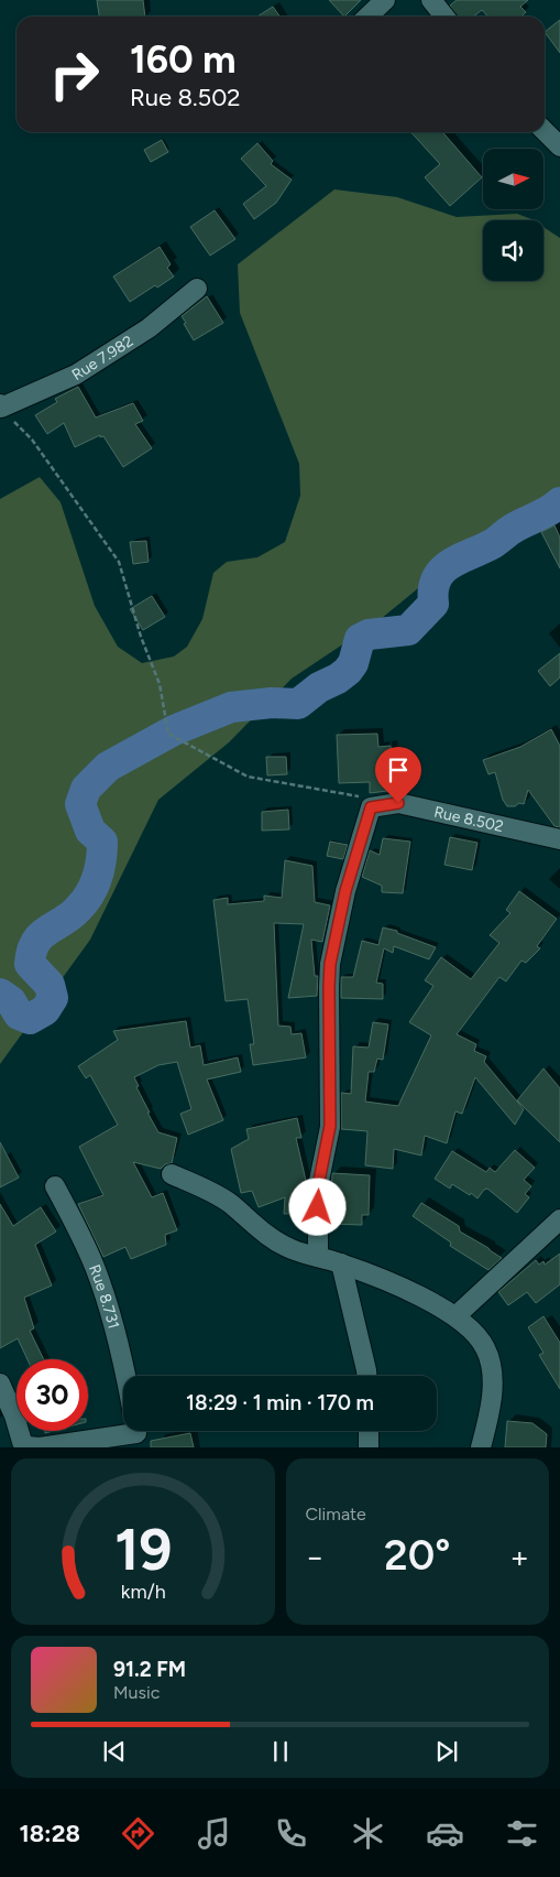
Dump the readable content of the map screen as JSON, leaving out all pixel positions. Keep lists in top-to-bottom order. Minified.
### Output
{"streets":{"street":["Rue 7.982","Rue 8.502","Rue 8.731"]},"north":"right","page":{"turn":["160 m","Rue 8.502"],"limit":"30","trip":"18:29 · 1 min · 170 m","tile":"Climate","heat":["−","20°","+"],"song":["91.2 FM","Music"],"tabs":"18:28","gauge":["19","km/h"]}}
